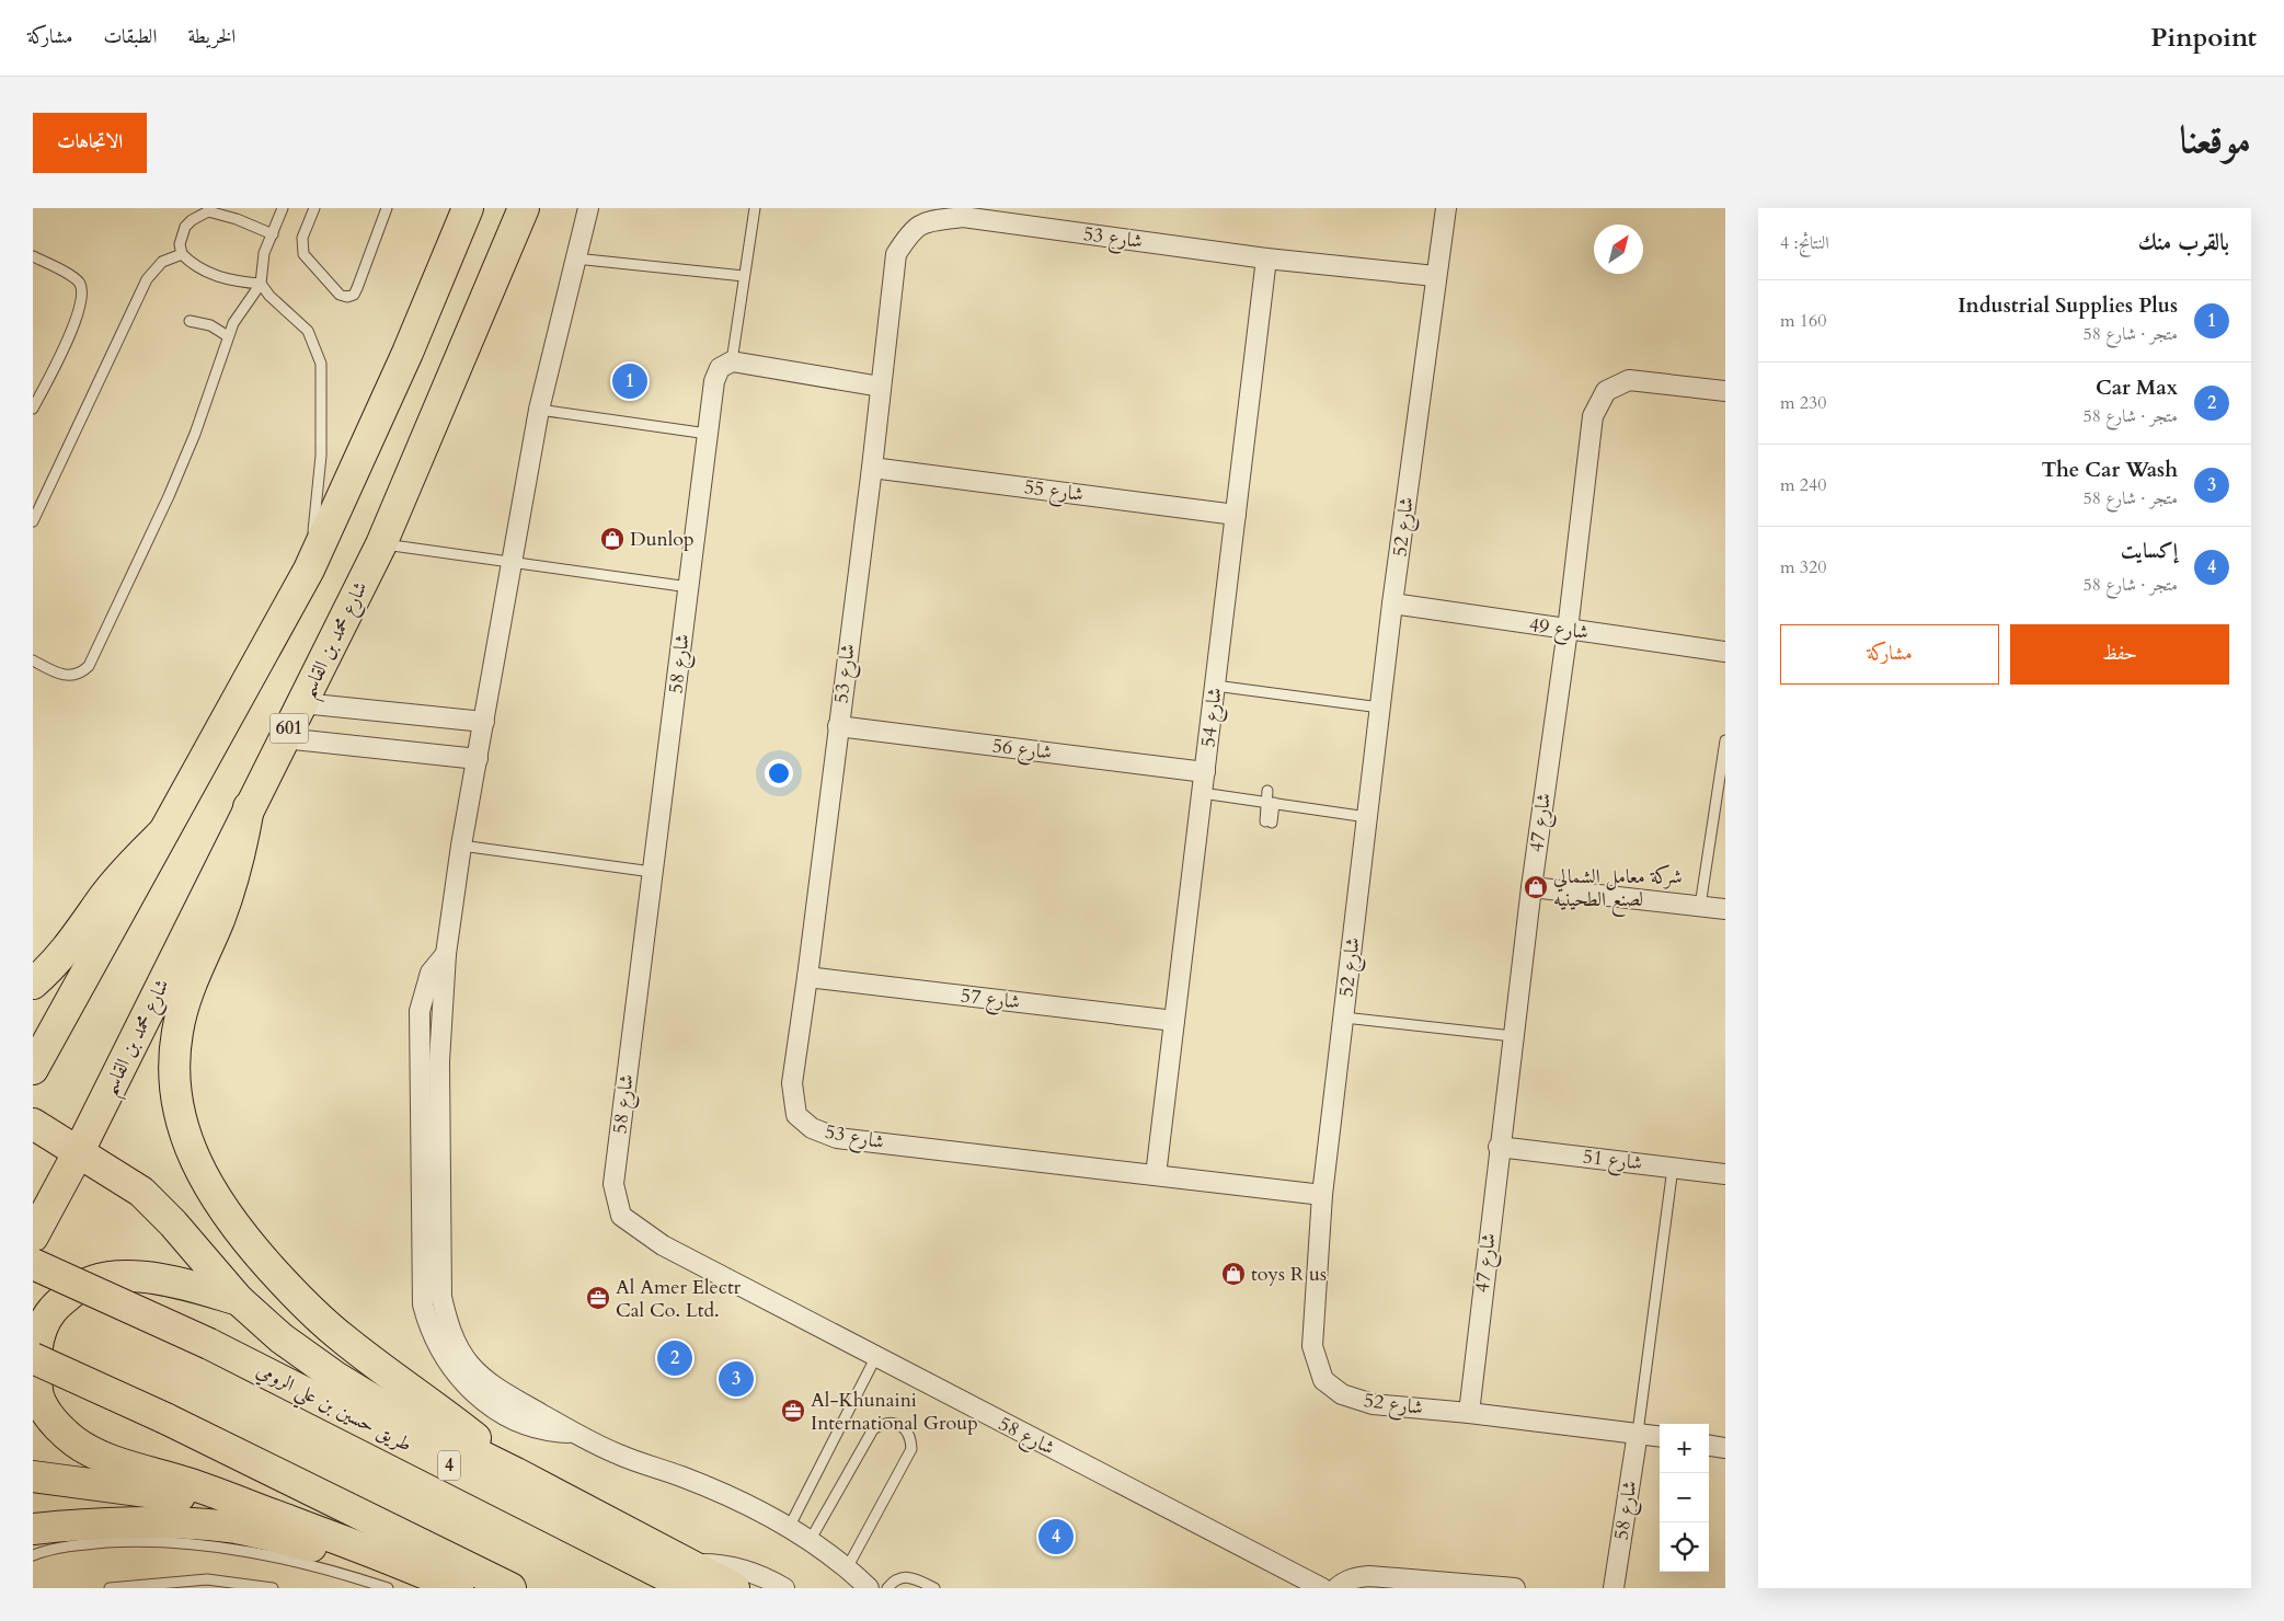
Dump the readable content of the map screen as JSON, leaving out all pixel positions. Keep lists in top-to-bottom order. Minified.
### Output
{"streets":{"main road":["شارع محمد بن القاسم","601","طريق حسين بن علي الرومي","4"],"street":["شارع 53","شارع 55","شارع 52","شارع 49","شارع 58","شارع 54","شارع 56","شارع 47","شارع 57","شارع 51"]},"crossings":[["شارع 53","شارع 55"],["شارع 53","شارع 52"],["شارع 53","شارع 54"],["شارع 53","شارع 56"],["شارع 53","شارع 57"],["شارع 55","شارع 54"],["شارع 52","شارع 49"],["شارع 52","شارع 58"],["شارع 52","شارع 47"],["شارع 49","شارع 47"],["شارع 54","شارع 56"],["شارع 54","شارع 57"],["شارع 47","شارع 51"]],"places":{"shop":["Dunlop","شركة معامل الشمالي لصنع الطحينيه","toys R us"],"office":["Al Amer Electr Cal Co. Ltd.","Al-Khunaini International Group"]},"north":"top right","page":{"header":"Pinpoint","nav":["الخريطة","الطبقات","مشاركة"],"title":"موقعنا","buttons":["الاتجاهات",["حفظ","مشاركة"]],"heading":["بالقرب منك","النتائج: 4"],"list":[{"mark":"1","name":"Industrial Supplies Plus","note":"متجر · شارع 58","value":"160 m"},{"mark":"2","name":"Car Max","note":"متجر · شارع 58","value":"230 m"},{"mark":"3","name":"The Car Wash","note":"متجر · شارع 58","value":"240 m"},{"mark":"4","name":"إكسايت","note":"متجر · شارع 58","value":"320 m"}],"pins":["1","2","3","4"],"map_buttons":["+","−"]}}
